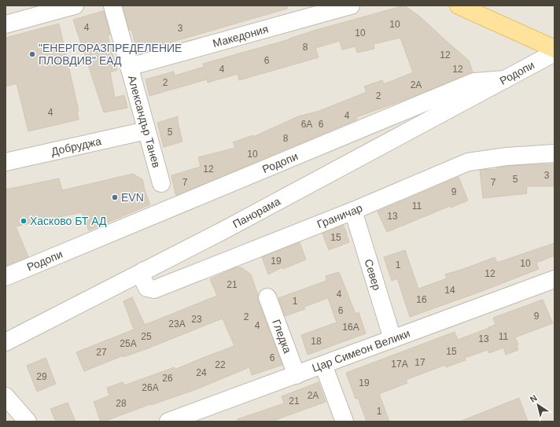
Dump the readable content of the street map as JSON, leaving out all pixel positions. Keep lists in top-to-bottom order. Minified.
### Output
{"streets":{"street":["Македония","Родопи","Александър Танев","Добруджа","Панорама","Граничар","Север","Гледка","Цар Симеон Велики"]},"crossings":[["Македония","Александър Танев"],["Родопи","Панорама"],["Александър Танев","Добруджа"],["Панорама","Граничар"],["Граничар","Север"],["Север","Цар Симеон Велики"],["Гледка","Цар Симеон Велики"]],"places":["\"ЕНЕРГОРАЗПРЕДЕЛЕНИЕ ПЛОВДИВ\" ЕАД","EVN","Хасково БТ АД"],"house_numbers":["10","4","3","10","8","12","6","4","12","2","2А","2","4","4","6А","6","5","8","10","12","3","5","7","7","9","11","13","15","19","10","1","12","21","14","4","16","1","6","9","2","23","23А","4","16А","25","11","13","18","25А","15","27","6","17","17А","22","24","29","26","19","26А","2А","21","28","1"],"north":"top left"}
